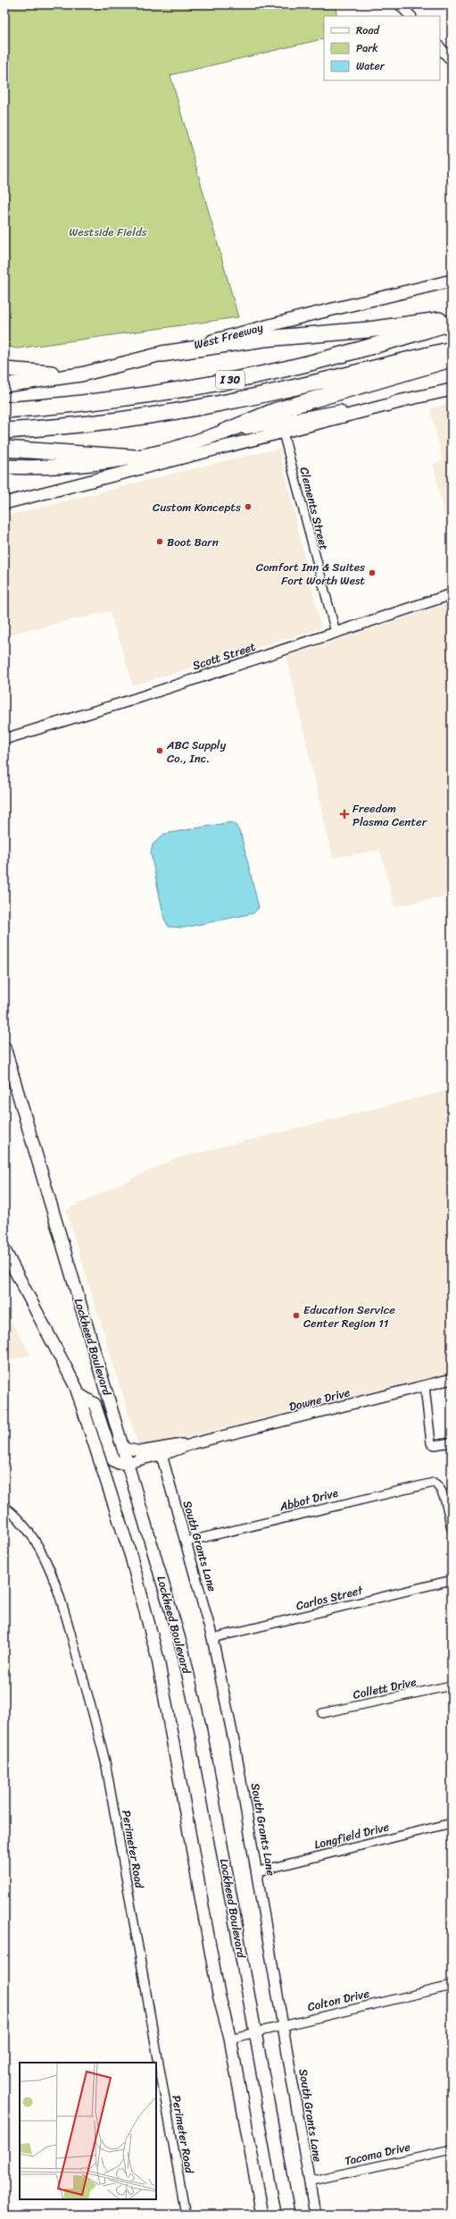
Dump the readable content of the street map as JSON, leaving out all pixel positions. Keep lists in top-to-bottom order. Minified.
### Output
{"streets":{"highway":["I 30"],"main road":["West Freeway","Lockheed Boulevard"],"street":["Clements Street","Scott Street","Downe Drive","Abbot Drive","South Grants Lane","Carlos Street","Collett Drive","Longfield Drive","Perimeter Road","Colton Drive","Tacoma Drive"]},"crossings":[["Clements Street","Scott Street"],["Lockheed Boulevard","Downe Drive"],["Lockheed Boulevard","Colton Drive"],["Downe Drive","South Grants Lane"],["Abbot Drive","South Grants Lane"],["South Grants Lane","Carlos Street"],["South Grants Lane","Longfield Drive"],["South Grants Lane","Colton Drive"],["South Grants Lane","Tacoma Drive"]],"parks":["Westside Fields"],"places":{"other":["Custom Koncepts","Boot Barn","Comfort Inn & Suites Fort Worth West","ABC Supply Co., Inc.","Education Service Center Region 11"],"health":["Freedom Plasma Center"]},"legend":["Road","Park","Water"]}
